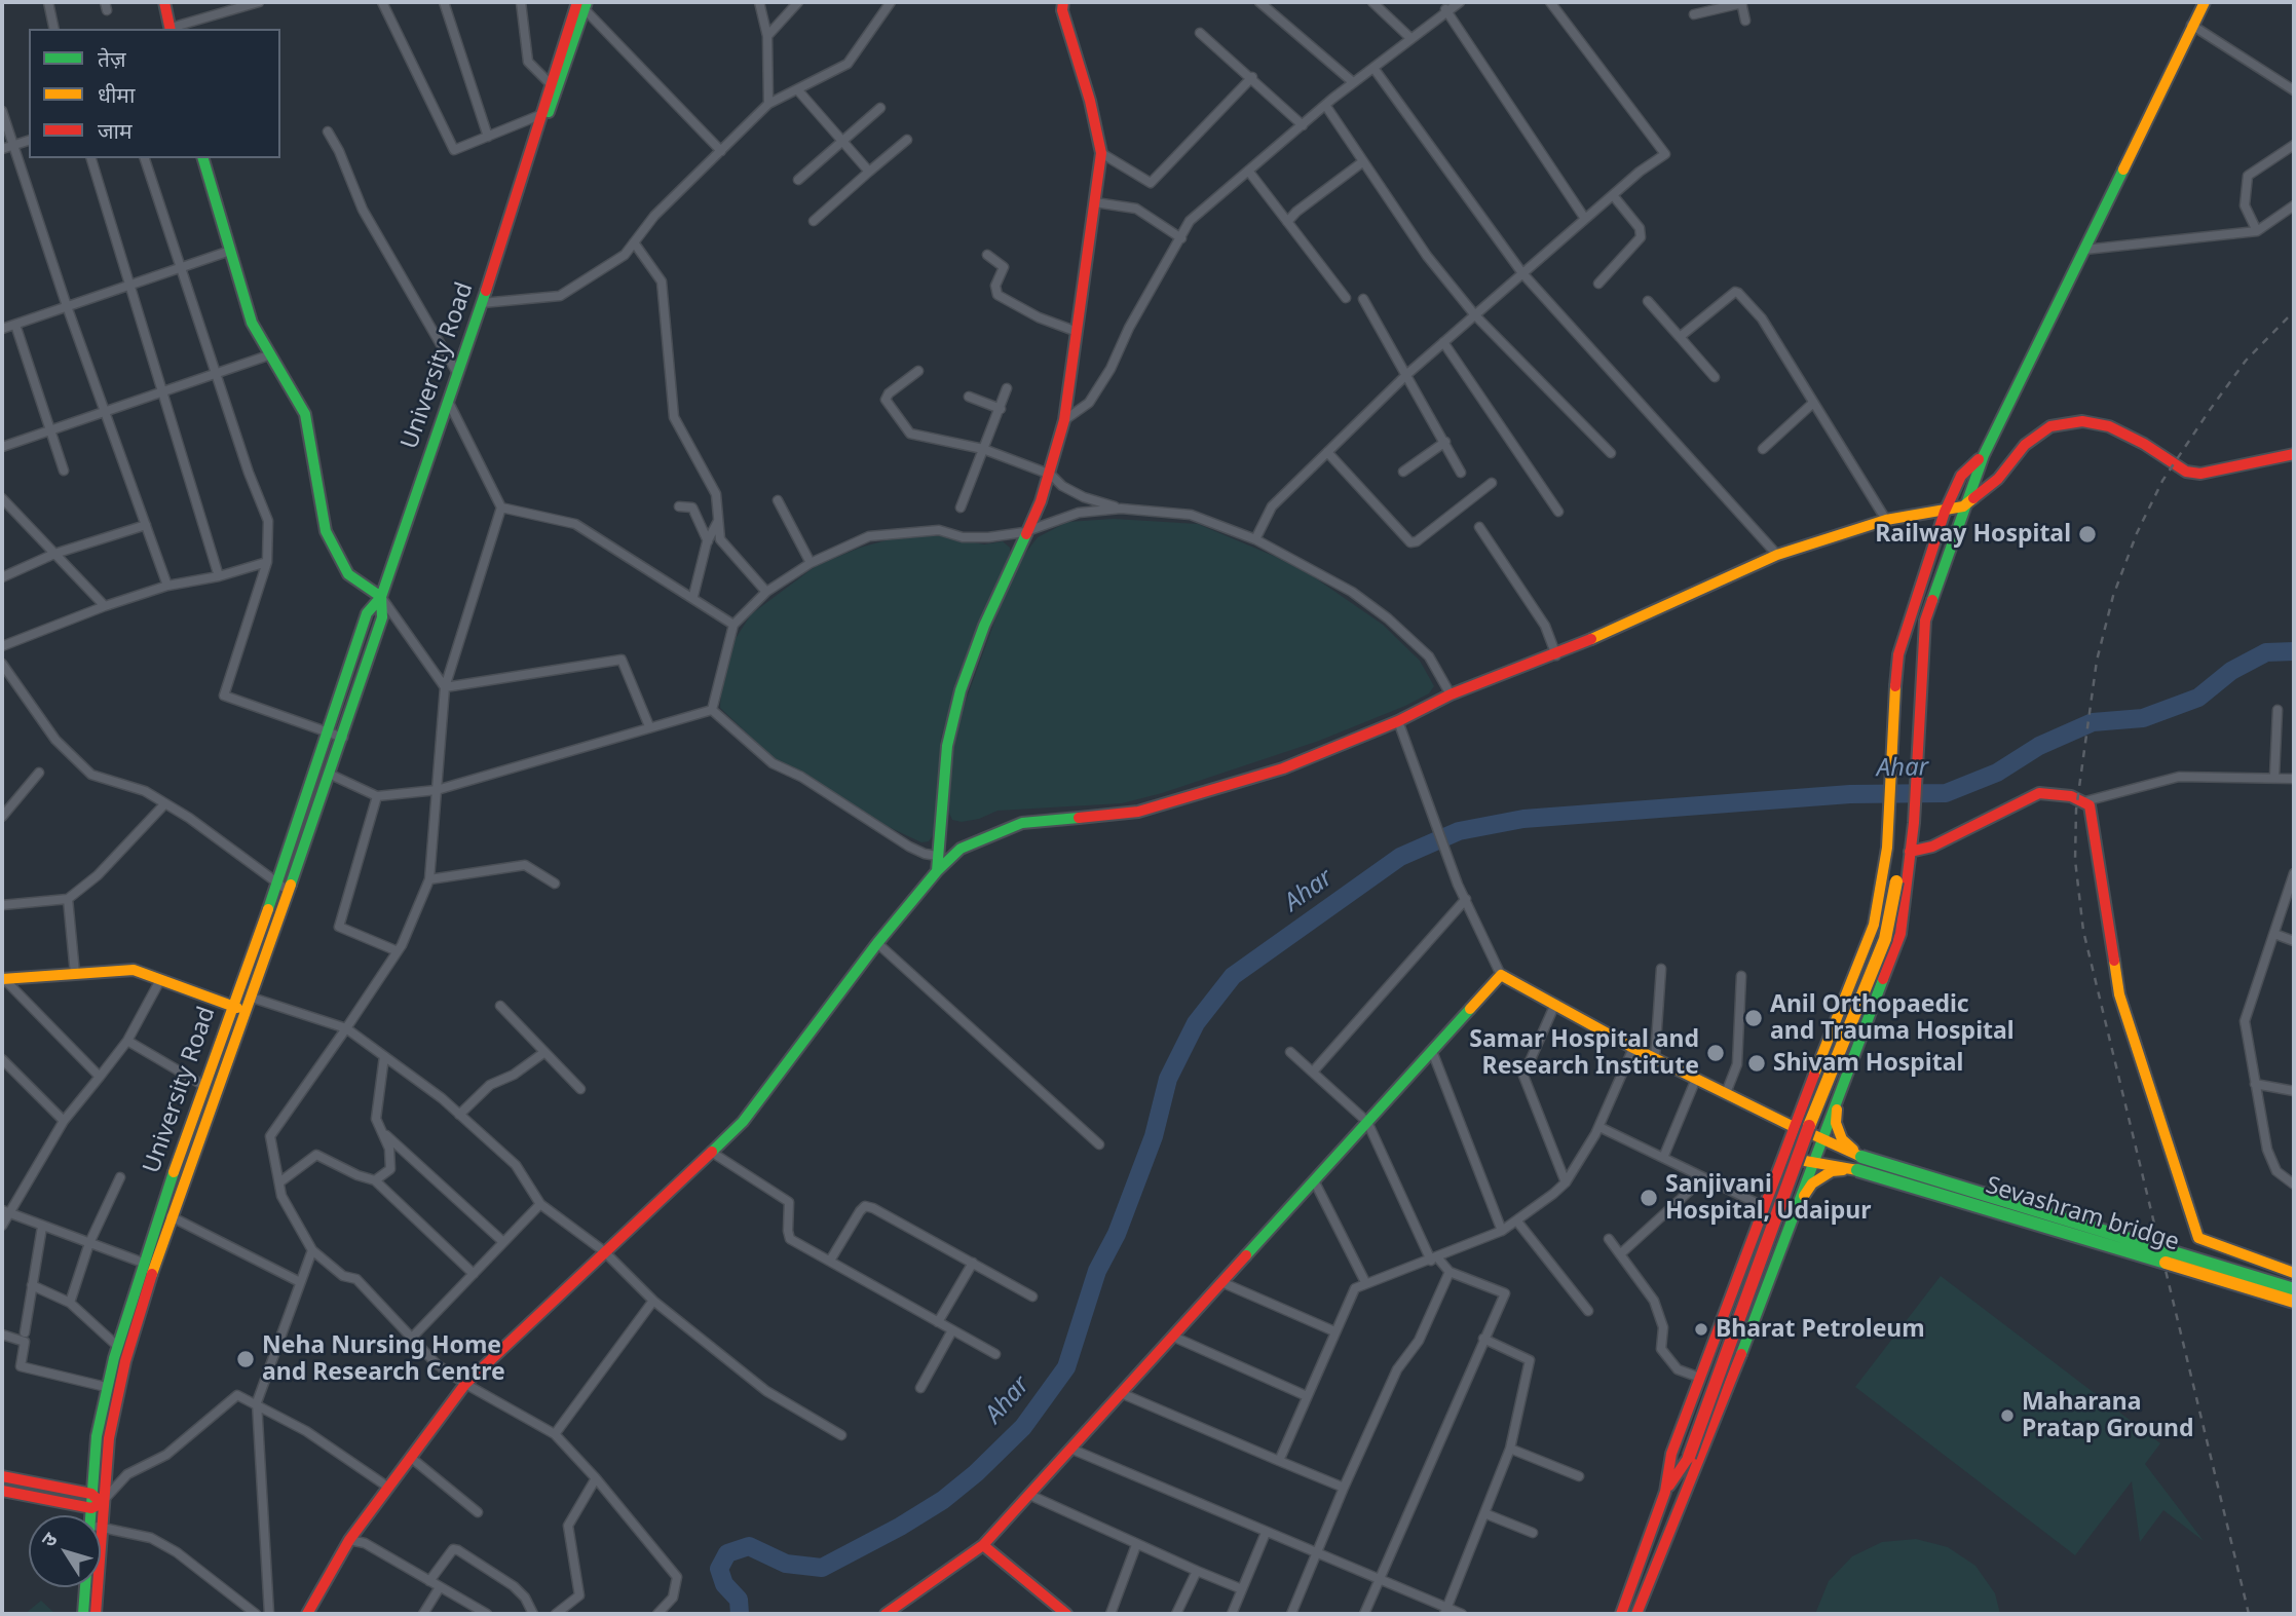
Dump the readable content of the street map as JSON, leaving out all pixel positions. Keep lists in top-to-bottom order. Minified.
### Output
{"streets":{"main road":["University Road","Sevashram bridge"]},"water":["Ahar"],"places":["Railway Hospital","Anil Orthopaedic and Trauma Hospital","Samar Hospital and Research Institute","Shivam Hospital","Sanjivani Hospital, Udaipur","Bharat Petroleum","Neha Nursing Home and Research Centre","Maharana Pratap Ground"],"legend":["तेज़","धीमा","जाम"],"north":"top left"}
